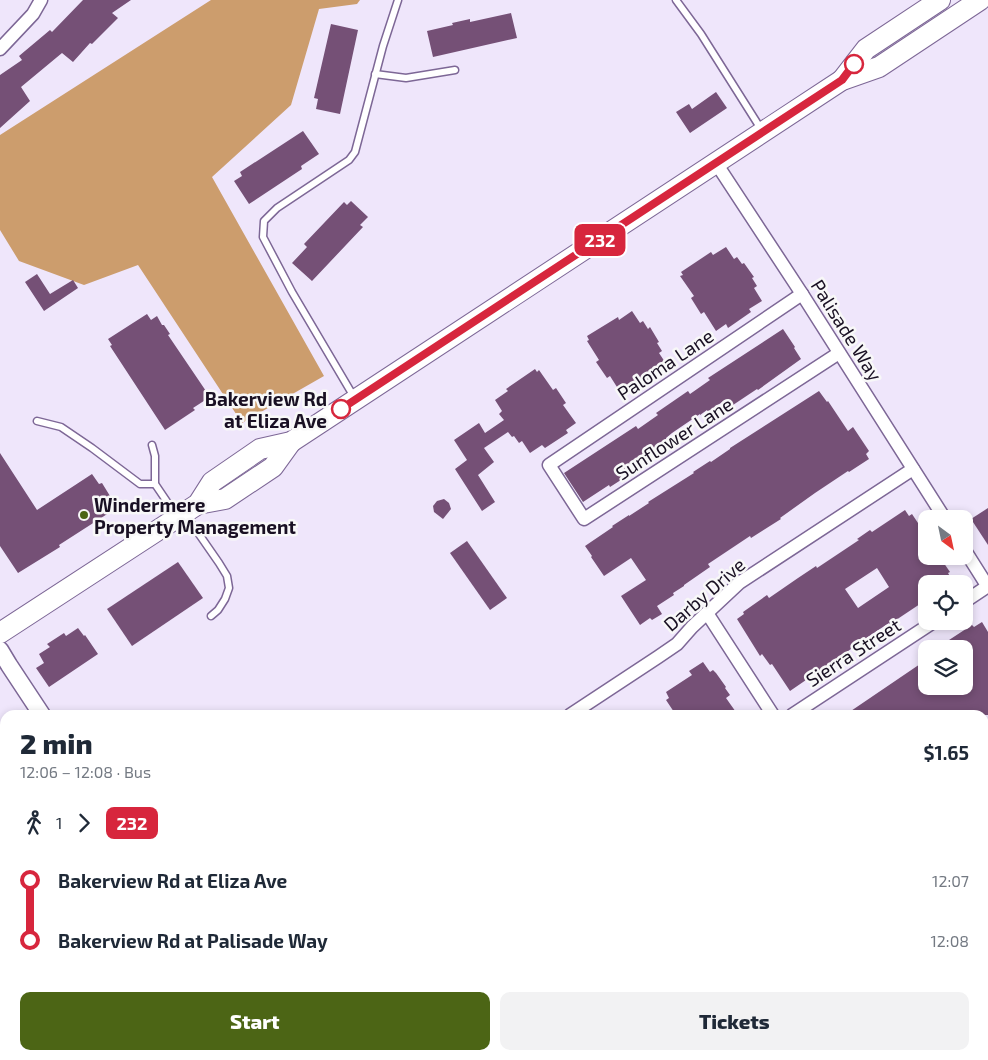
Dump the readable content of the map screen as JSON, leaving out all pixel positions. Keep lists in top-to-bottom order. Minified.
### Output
{"streets":{"street":["Palisade Way","Paloma Lane","Sunflower Lane","Darby Drive","Sierra Street"]},"crossings":[["Palisade Way","Paloma Lane"],["Palisade Way","Sunflower Lane"],["Palisade Way","Darby Drive"],["Paloma Lane","Sunflower Lane"]],"places":["Bakerview Rd at Eliza Ave","Windermere Property Management"],"lines":["bus line 232"],"north":"bottom right","page":{"on_map":"232","heading":["2 min","12:06 – 12:08 · Bus","$1.65"],"legs":["1","232"],"list":[{"name":"Bakerview Rd at Eliza Ave","value":"12:07"},{"name":"Bakerview Rd at Palisade Way","value":"12:08"}],"buttons":["Start","Tickets"]}}
